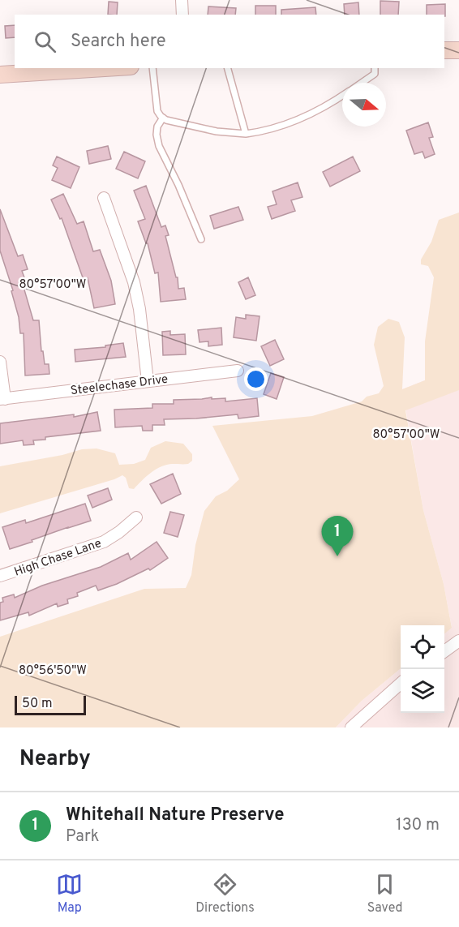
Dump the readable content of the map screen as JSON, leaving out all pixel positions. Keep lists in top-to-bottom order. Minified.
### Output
{"streets":{"street":["Steelechase Drive","High Chase Lane"]},"scale_bar":"50 m","north":"right","page":{"search":"Search here","pins":"1","scale":"50 m","heading":"Nearby","list":[{"mark":"1","name":"Whitehall Nature Preserve","note":"Park","value":"130 m"}],"nav":["Map","Directions","Saved"]},"coordinates":["80°57'00\"W","80°56'50\"W"]}
